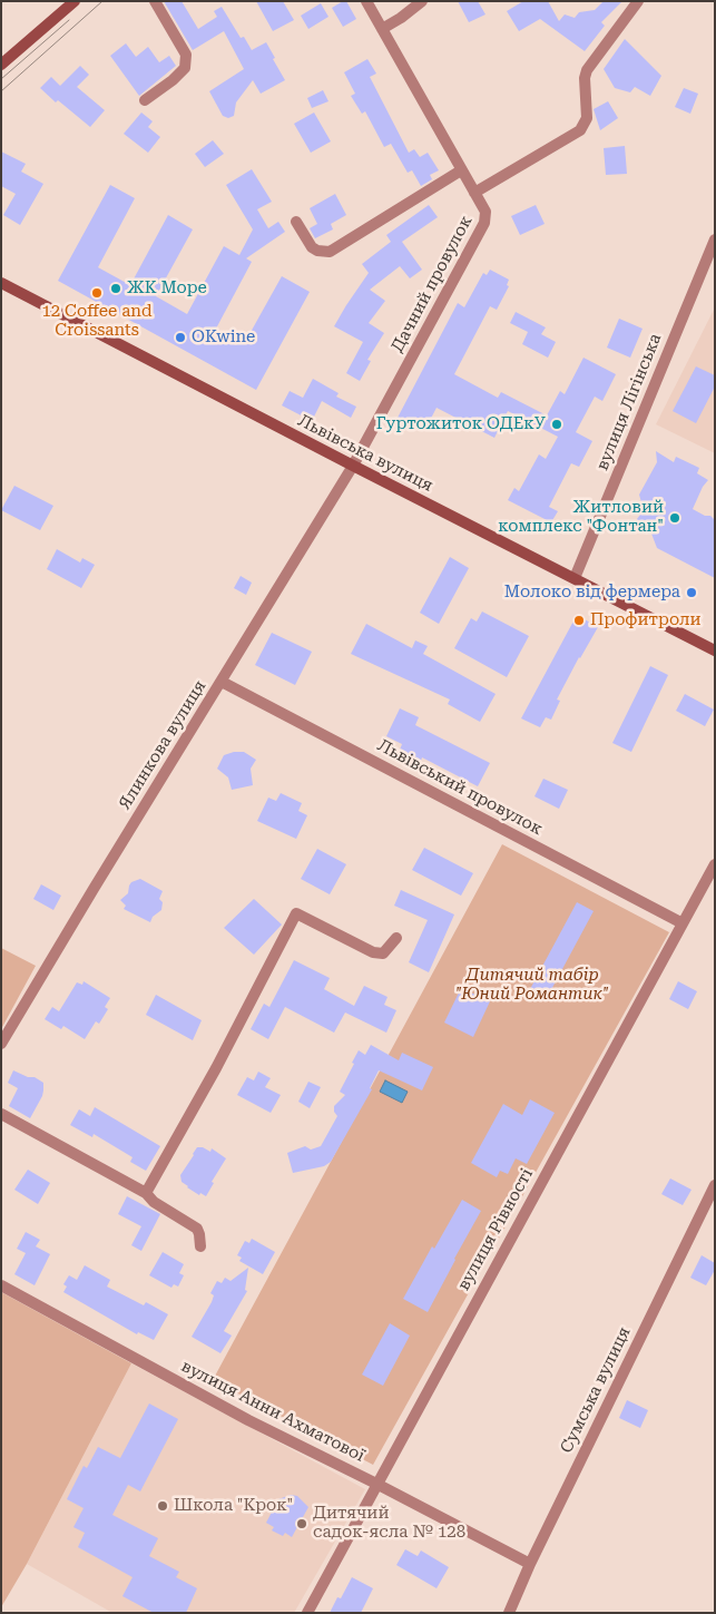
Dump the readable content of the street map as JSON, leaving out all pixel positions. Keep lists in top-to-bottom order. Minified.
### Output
{"streets":{"main road":["Львівська вулиця"],"street":["Дачний провулок","вулиця Лігінська","Ялинкова вулиця","Львівський провулок","вулиця Рівності","Сумська вулиця","вулиця Анни Ахматової"]},"crossings":[["Дачний провулок","Львівська вулиця"],["Дачний провулок","Ялинкова вулиця"],["вулиця Лігінська","Львівська вулиця"],["Львівська вулиця","Ялинкова вулиця"],["Ялинкова вулиця","Львівський провулок"],["Львівський провулок","вулиця Рівності"],["вулиця Рівності","вулиця Анни Ахматової"],["Сумська вулиця","вулиця Анни Ахматової"]],"parks":["Дитячий табір \"Юний Романтик\""],"places":["ЖК Море","12 Coffee and Croissants","OKwine","Гуртожиток ОДЕкУ","Житловий комплекс \"Фонтан\"","Молоко від фермера","Профитроли","Школа \"Крок\"","Дитячий садок-ясла № 128"]}
